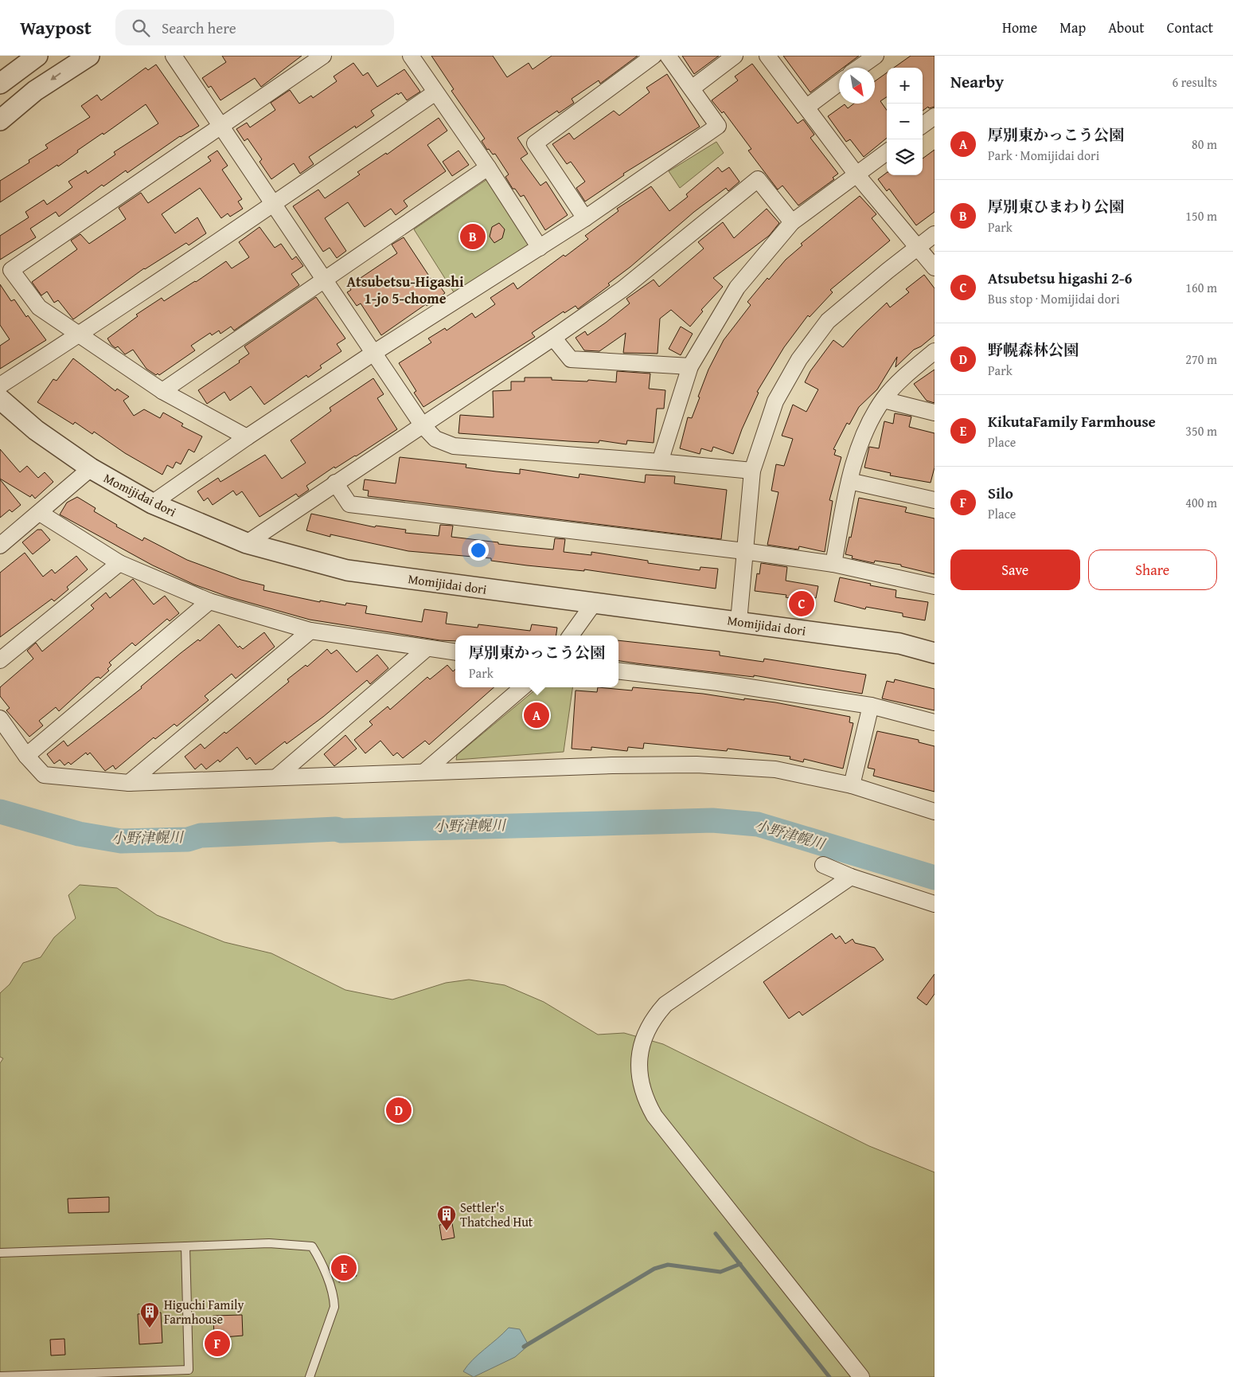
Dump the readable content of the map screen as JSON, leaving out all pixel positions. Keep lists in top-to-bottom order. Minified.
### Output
{"streets":{"street":["Momijidai dori"]},"districts":["Atsubetsu-Higashi 1-jo 5-chome"],"water":["小野津幌川"],"places":{"building":["Settler's Thatched Hut","Higuchi Family Farmhouse"]},"north":"bottom right","page":{"header":"Waypost","search":"Search here","nav":["Home","Map","About","Contact"],"heading":["Nearby","6 results"],"map_buttons":["+","−"],"list":[{"mark":"A","name":"厚別東かっこう公園","note":"Park · Momijidai dori","value":"80 m"},{"mark":"B","name":"厚別東ひまわり公園","note":"Park","value":"150 m"},{"mark":"C","name":"Atsubetsu higashi 2-6","note":"Bus stop · Momijidai dori","value":"160 m"},{"mark":"D","name":"野幌森林公園","note":"Park","value":"270 m"},{"mark":"E","name":"KikutaFamily Farmhouse","note":"Place","value":"350 m"},{"mark":"F","name":"Silo","note":"Place","value":"400 m"}],"pins":["B","C","A","D","E","F"],"buttons":["Save","Share"],"popup":["厚別東かっこう公園","Park"]}}
